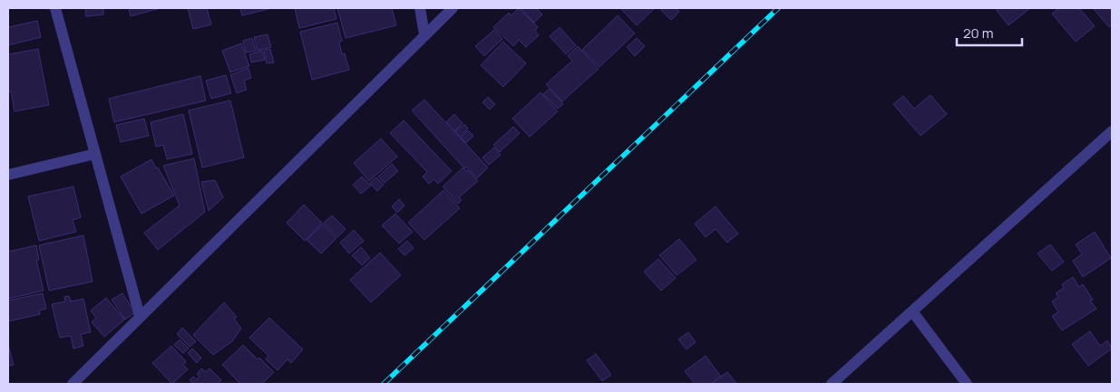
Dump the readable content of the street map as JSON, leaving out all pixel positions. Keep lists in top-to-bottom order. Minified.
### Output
{"scale_bar":"20 m"}
